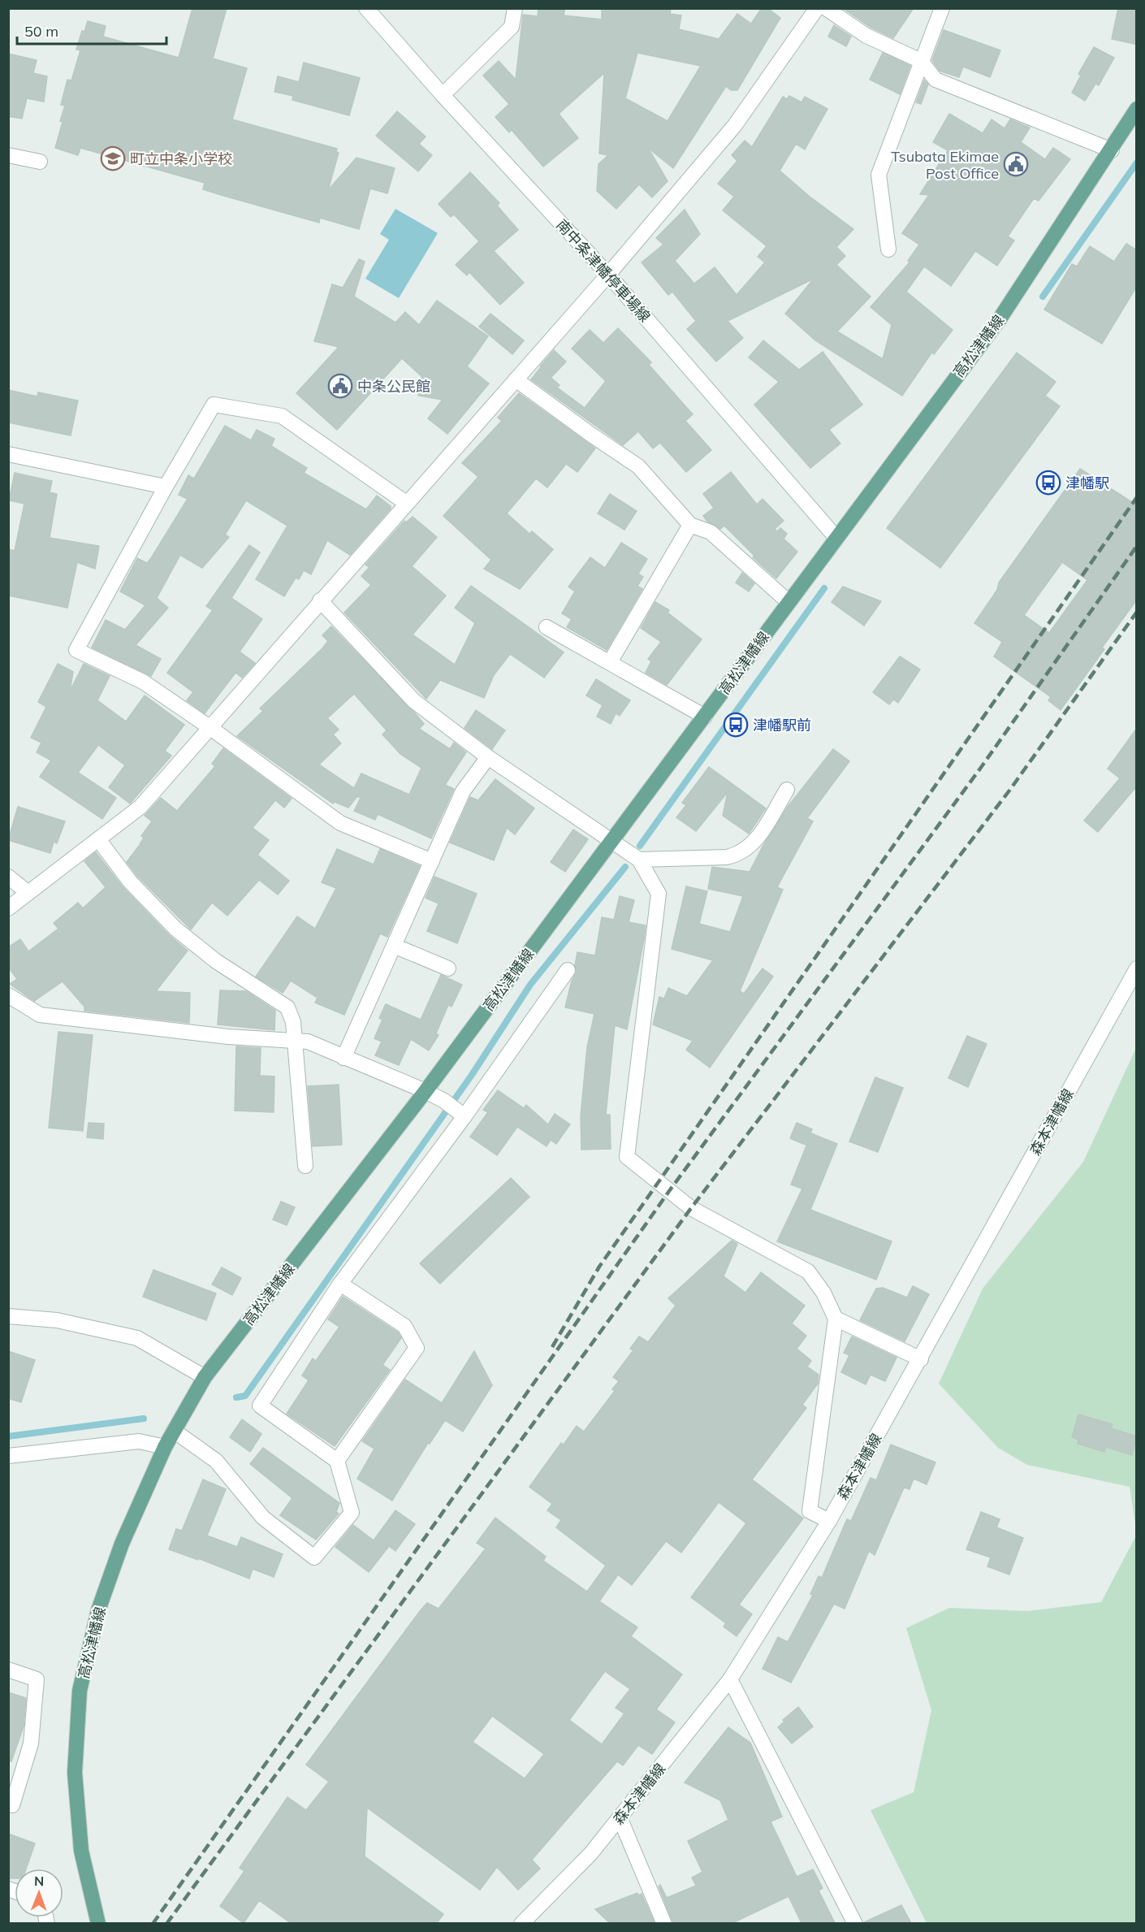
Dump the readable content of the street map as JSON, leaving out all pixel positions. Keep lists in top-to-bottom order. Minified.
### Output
{"streets":{"main road":["高松津幡線"],"street":["南中条津幡停車場線","森本津幡線"]},"crossings":[["南中条津幡停車場線","高松津幡線"]],"places":{"school or university":["町立中条小学校"],"public building":["Tsubata Ekimae Post Office","中条公民館"],"bus stop":["津幡駅","津幡駅前"]},"scale_bar":"50 m","north":"top"}
